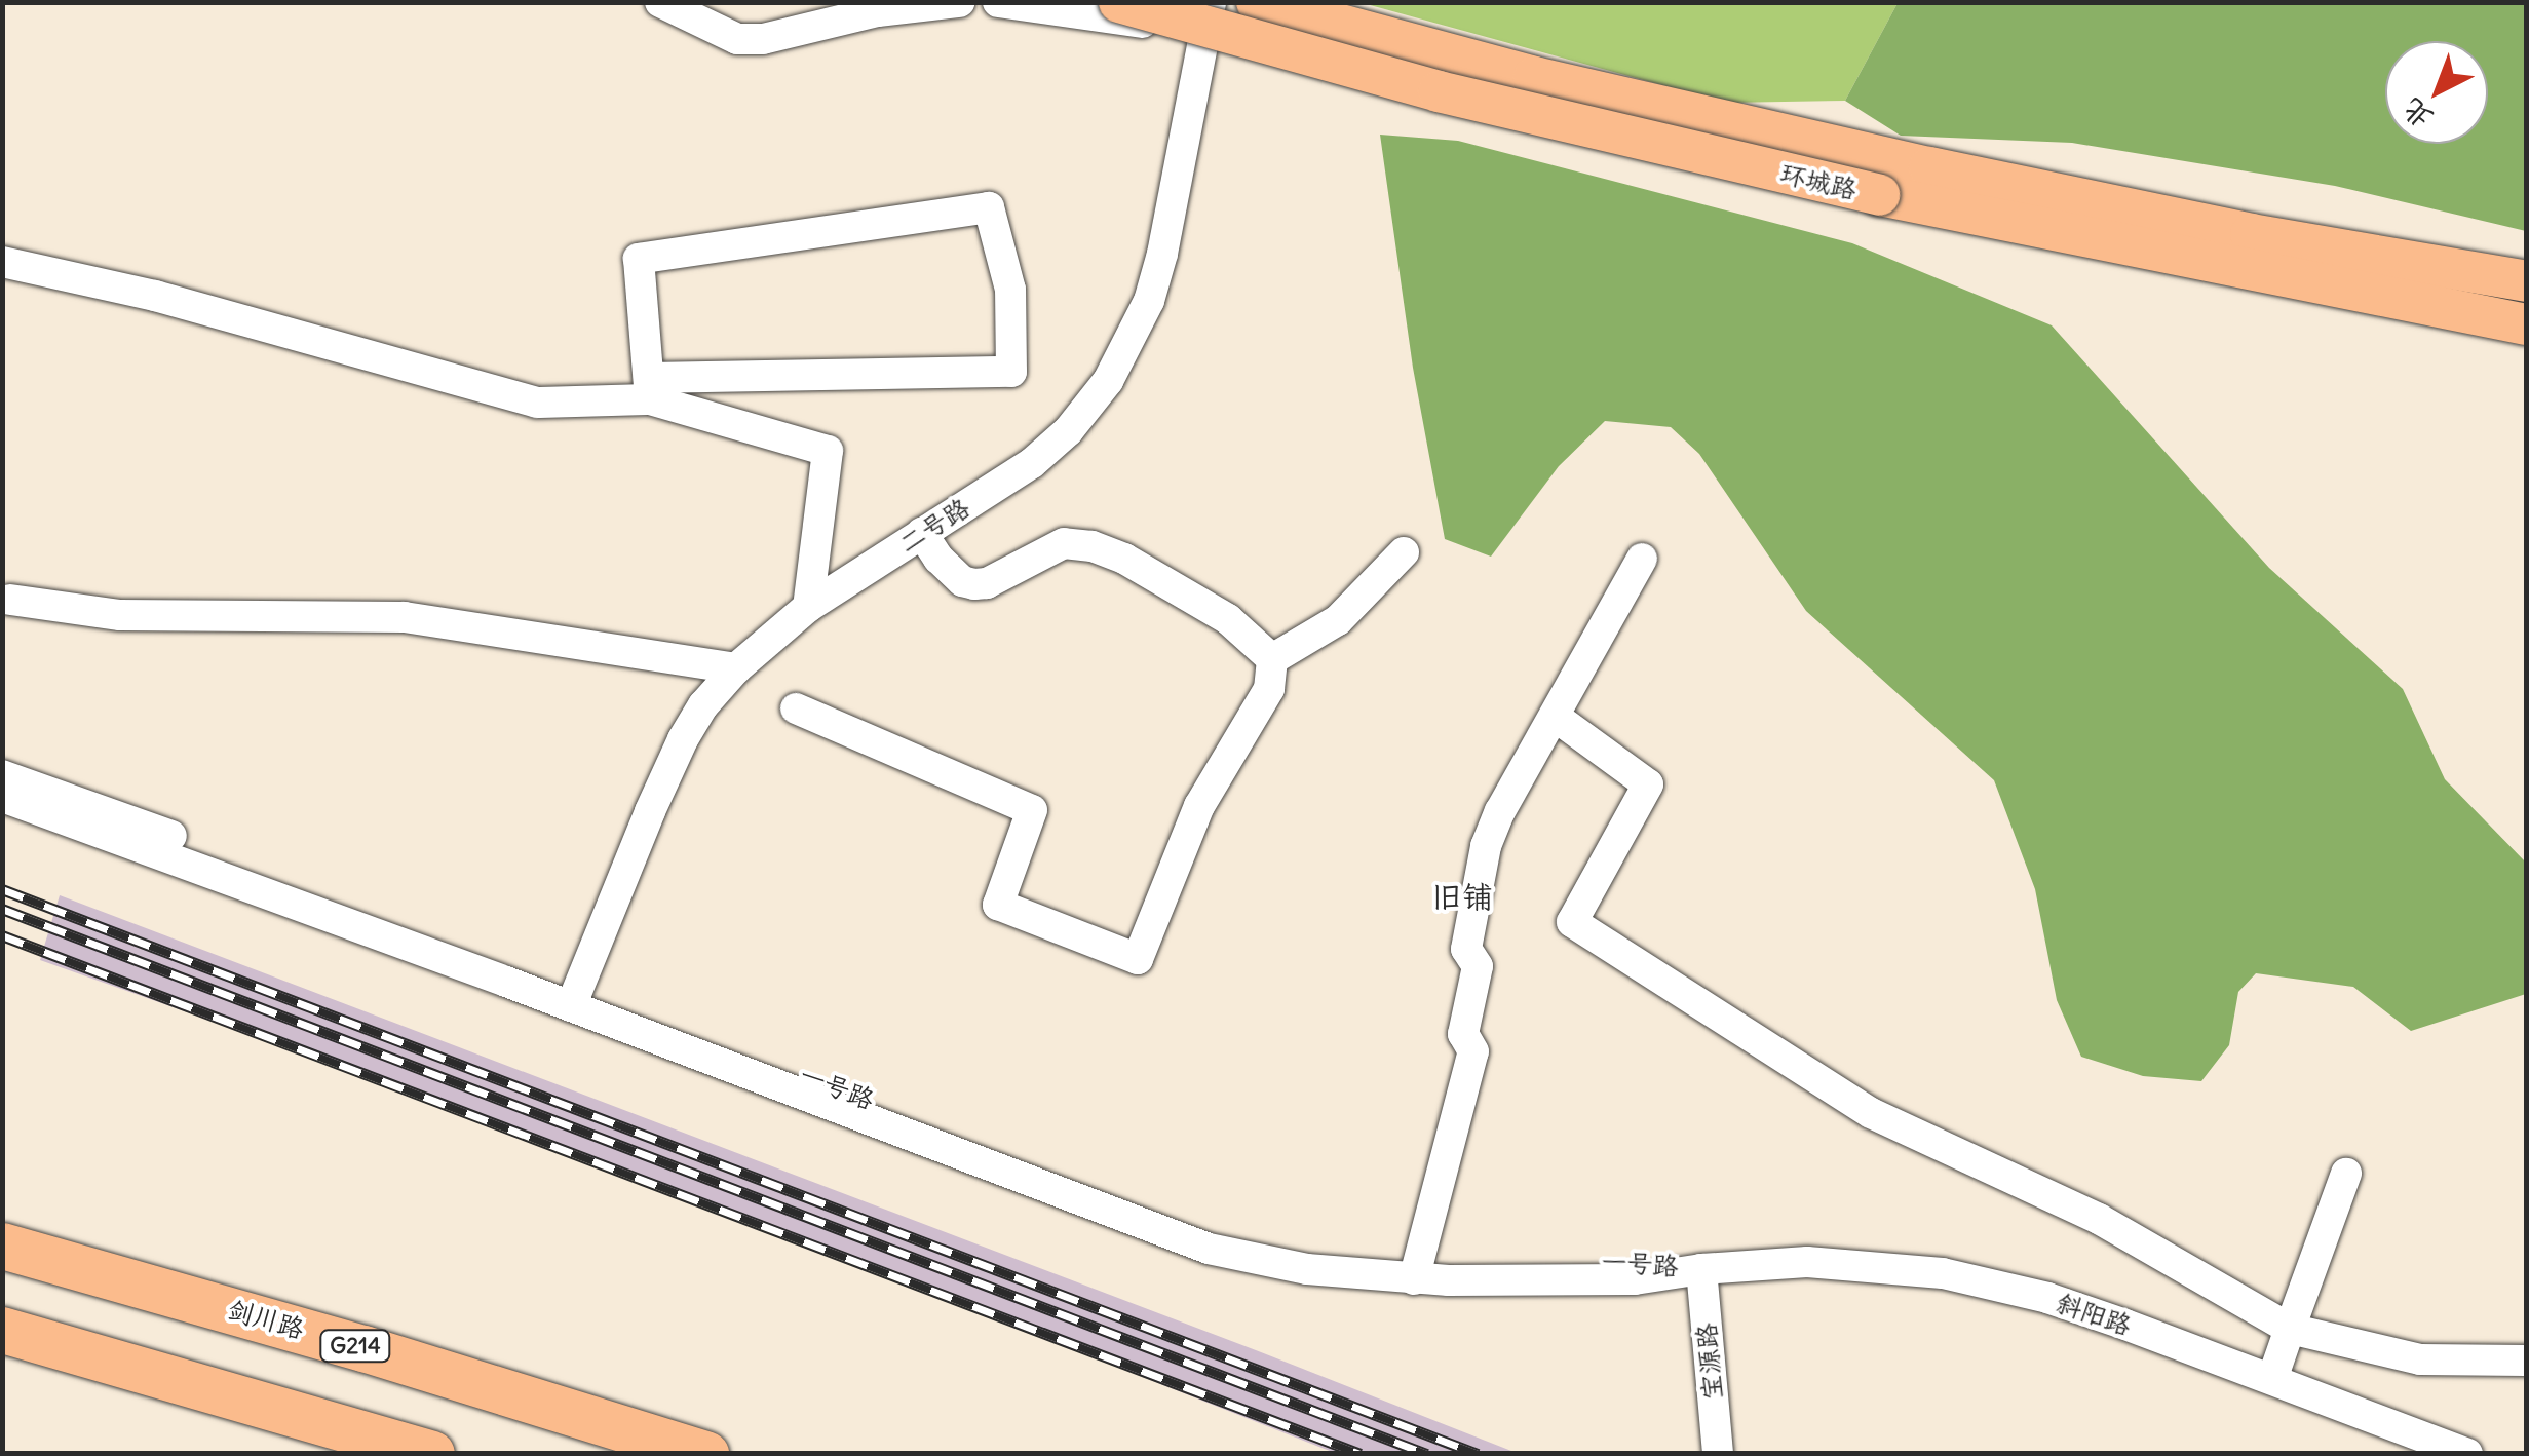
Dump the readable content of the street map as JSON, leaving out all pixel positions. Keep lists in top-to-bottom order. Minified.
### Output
{"streets":{"highway":["剑川路","G214"],"main road":["环城路"],"street":["二号路","一号路","斜阳路","宝源路"]},"crossings":[["二号路","一号路"],["一号路","斜阳路"],["一号路","宝源路"],["斜阳路","宝源路"]],"districts":["旧铺"],"north":"bottom left"}
